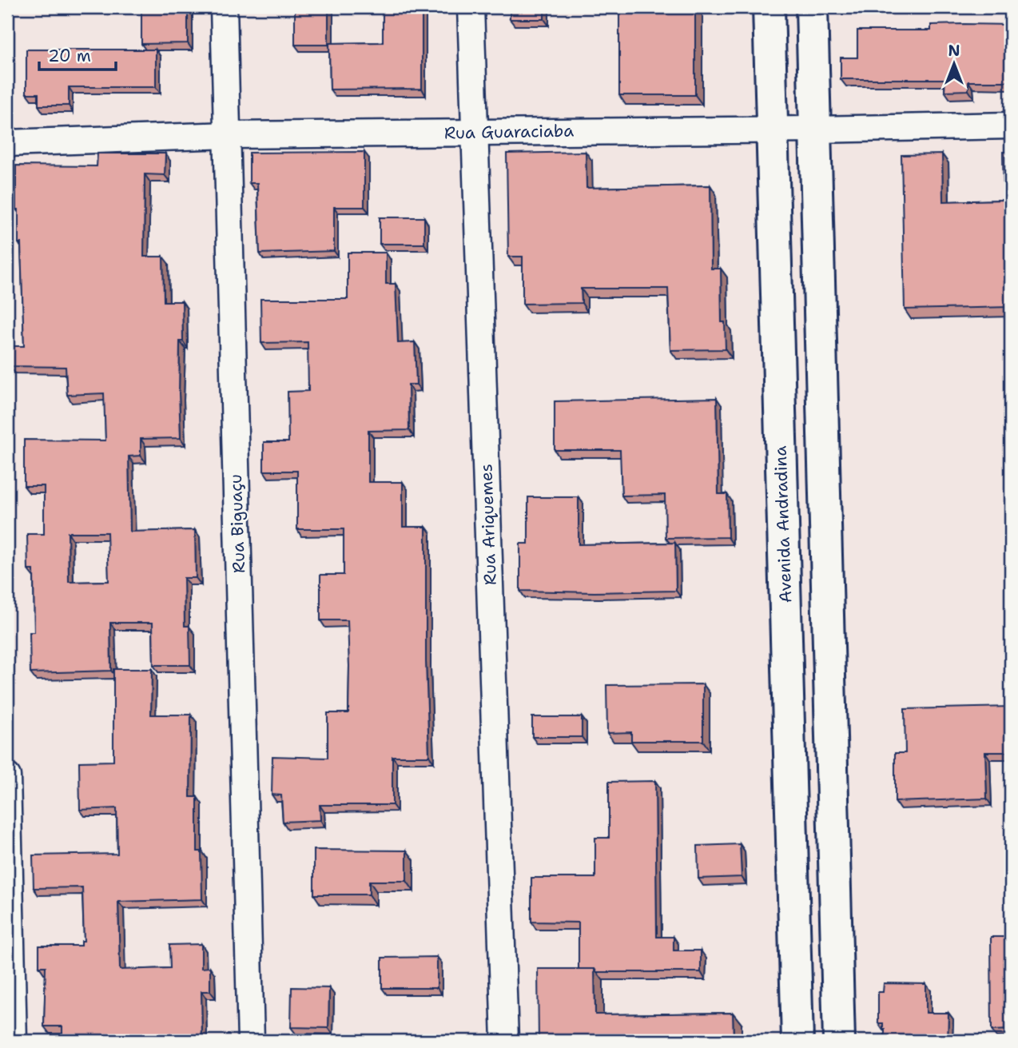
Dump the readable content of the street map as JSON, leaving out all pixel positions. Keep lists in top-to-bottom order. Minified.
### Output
{"streets":{"main road":["Avenida Andradina"],"street":["Rua Guaraciaba","Rua Biguaçu","Rua Ariquemes"]},"crossings":[["Rua Guaraciaba","Rua Biguaçu"],["Rua Guaraciaba","Rua Ariquemes"],["Rua Guaraciaba","Avenida Andradina"]],"scale_bar":"20 m","north":"top"}
